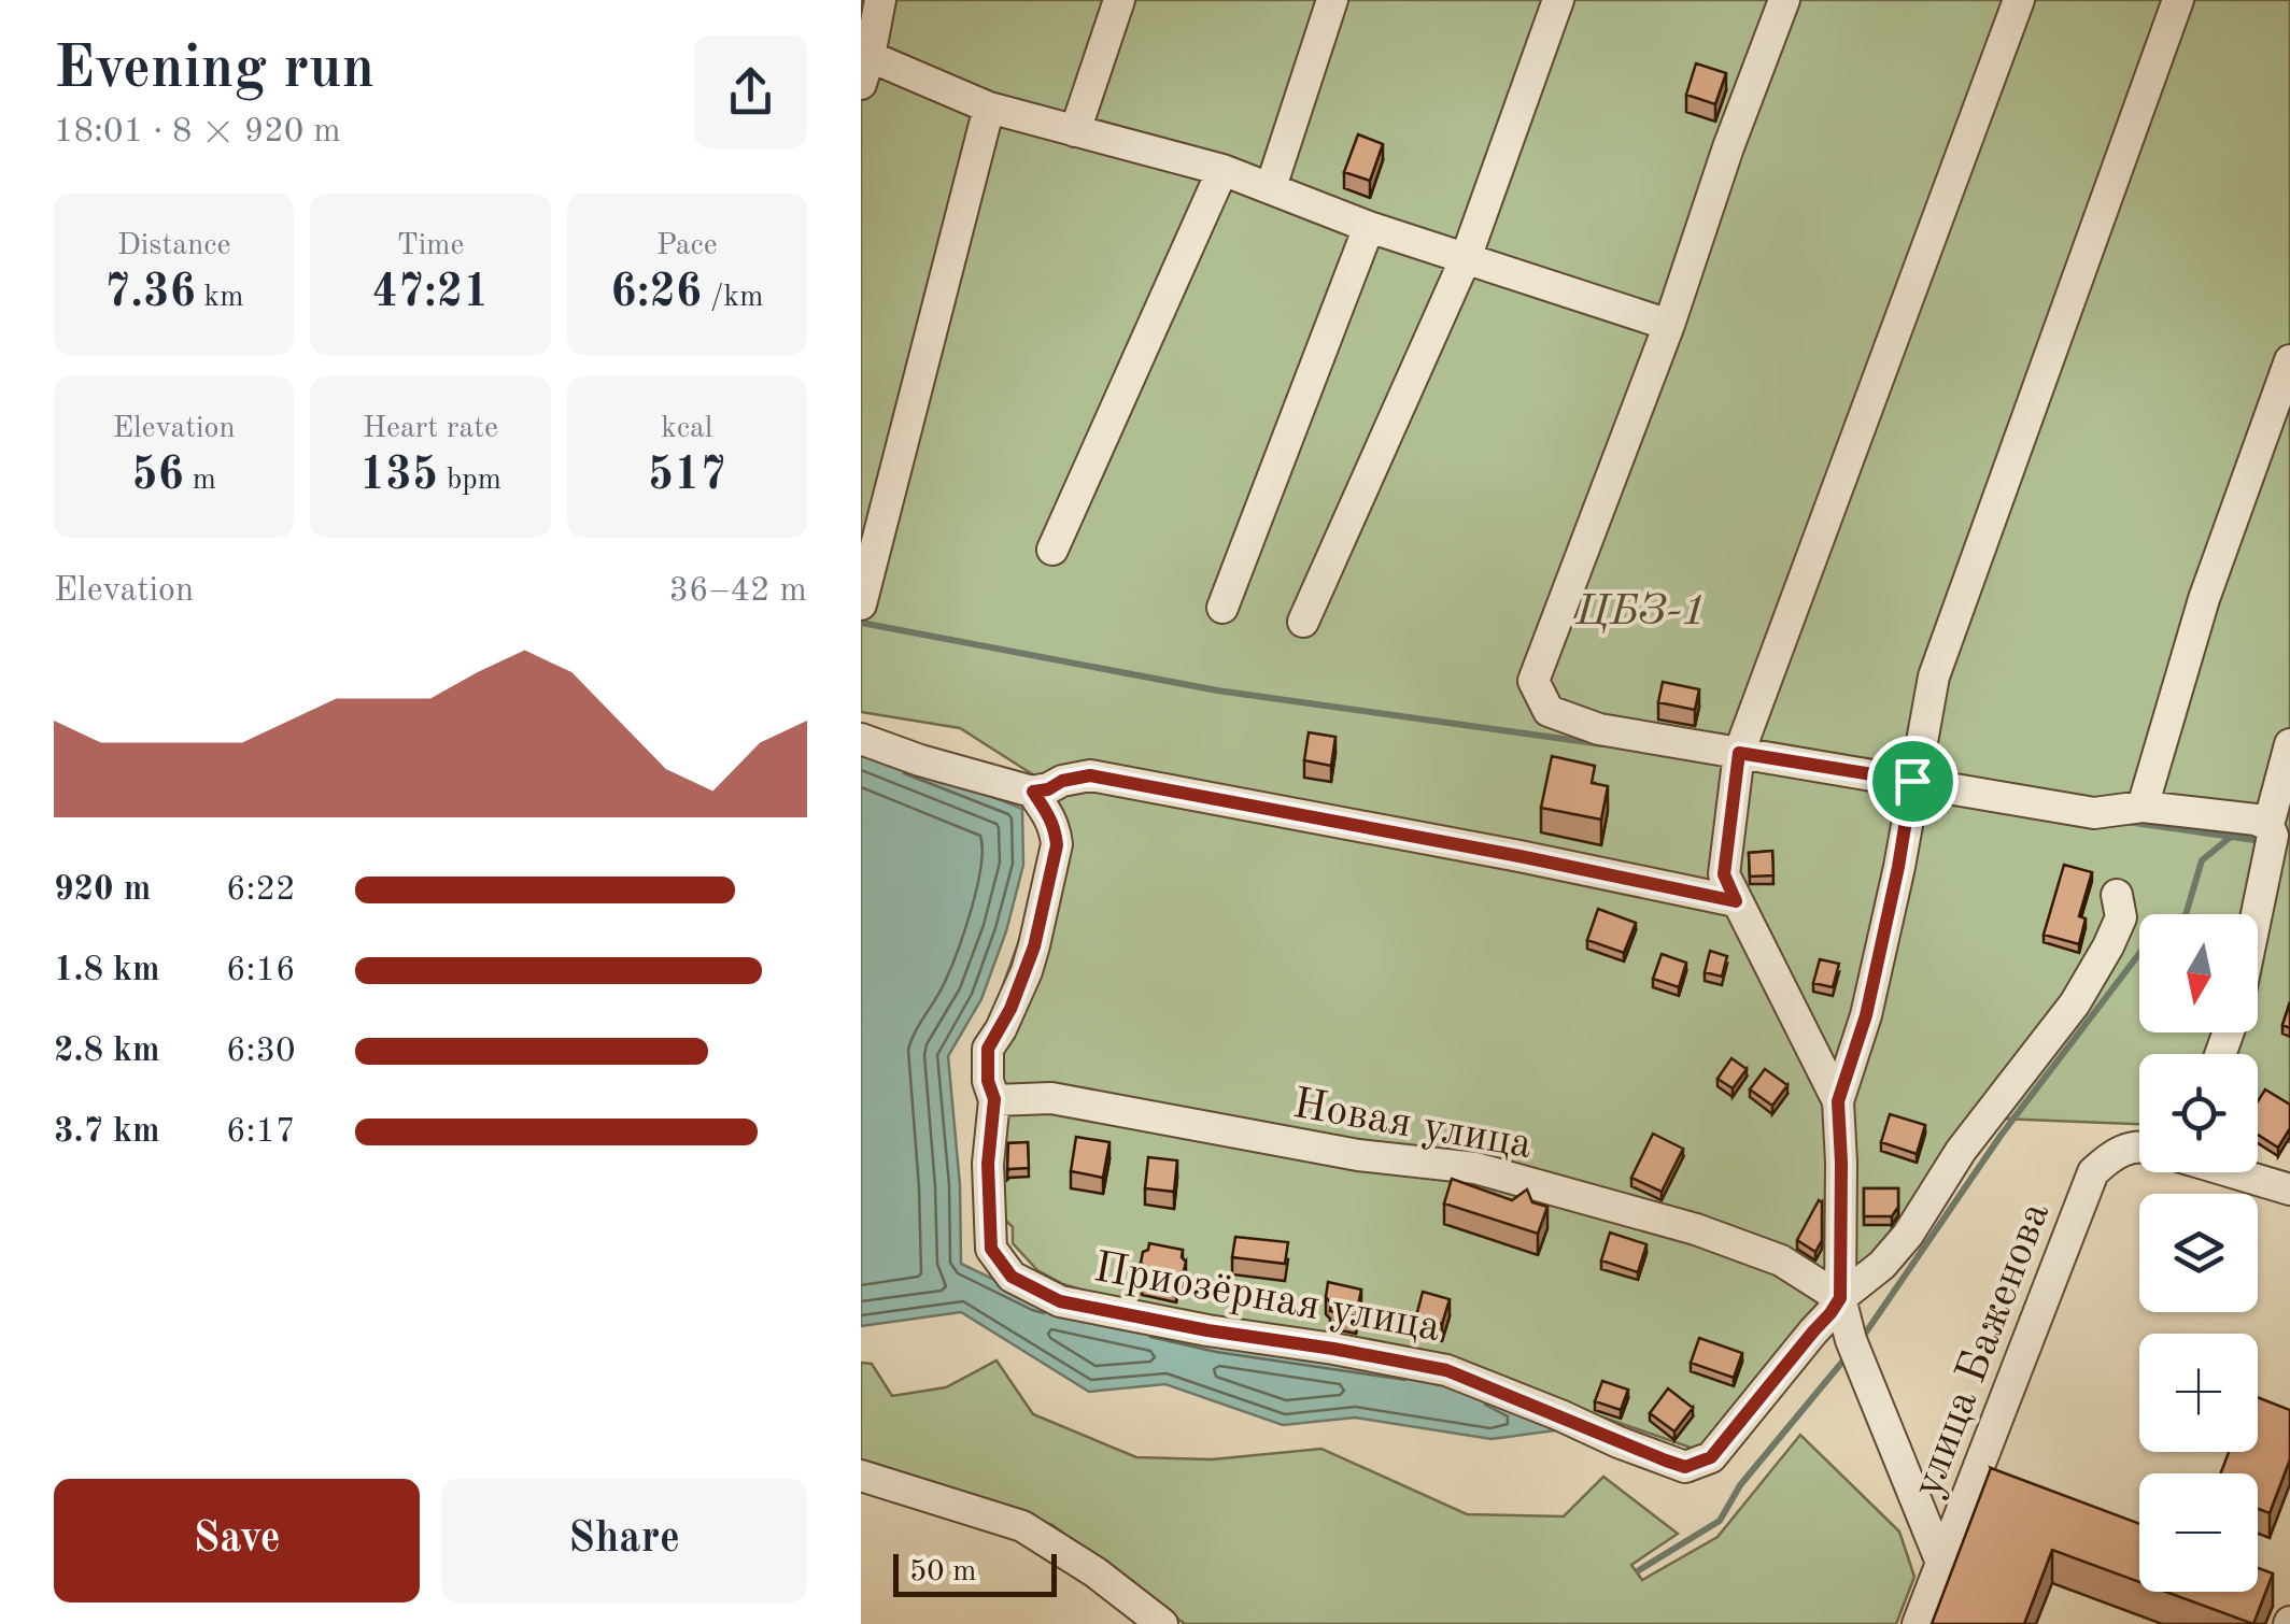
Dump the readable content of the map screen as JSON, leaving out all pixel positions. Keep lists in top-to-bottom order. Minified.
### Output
{"streets":{"street":["Новая улица","Приозёрная улица","улица Баженова"]},"crossings":[["Новая улица","Приозёрная улица"]],"parks":["ЦБЗ-1"],"scale_bar":"50 m","north":"bottom","page":{"heading":["Evening run","18:01 · 8 × 920 m"],"stats":[["Distance","7.36 km"],["Time","47:21"],["Pace","6:26 /km"],["Elevation","56 m"],["Heart rate","135 bpm"],["kcal","517"]],"chart":["Elevation","36–42 m"],"list":[{"name":"920 m","note":"6:22"},{"name":"1.8 km","note":"6:16"},{"name":"2.8 km","note":"6:30"},{"name":"3.7 km","note":"6:17"}],"map_buttons":["+","−"],"buttons":["Save","Share"],"scale":"50 m"}}
